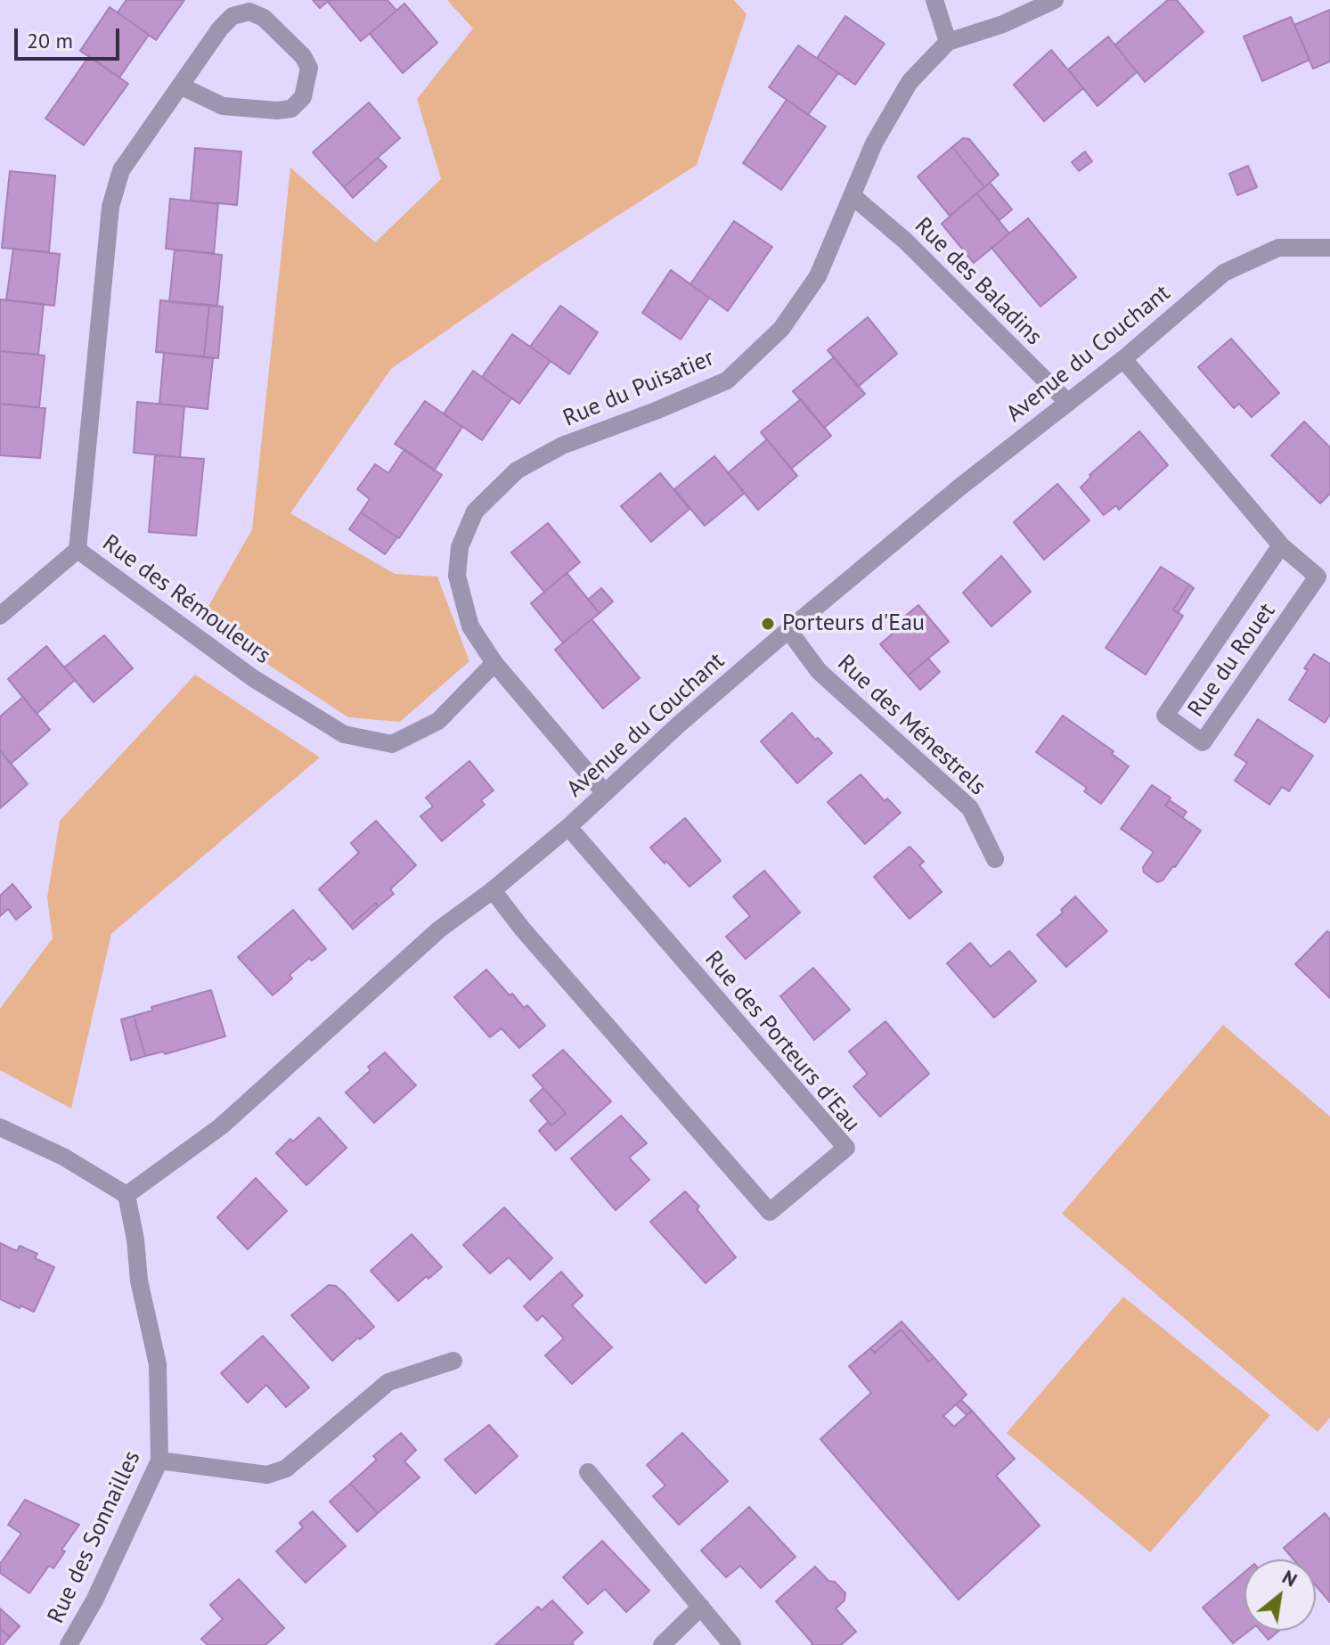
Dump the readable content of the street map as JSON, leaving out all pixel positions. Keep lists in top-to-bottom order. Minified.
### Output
{"streets":{"street":["Rue des Baladins","Avenue du Couchant","Rue du Puisatier","Rue des Rémouleurs","Rue du Rouet","Rue des Ménestrels","Rue des Porteurs d'Eau","Rue des Sonnailles"]},"crossings":[["Rue des Baladins","Avenue du Couchant"],["Rue des Baladins","Rue du Puisatier"],["Avenue du Couchant","Rue du Puisatier"],["Avenue du Couchant","Rue du Rouet"],["Avenue du Couchant","Rue des Ménestrels"],["Avenue du Couchant","Rue des Porteurs d'Eau"],["Avenue du Couchant","Rue des Sonnailles"],["Rue du Puisatier","Rue des Rémouleurs"]],"places":["Porteurs d'Eau"],"scale_bar":"20 m","north":"top right"}
